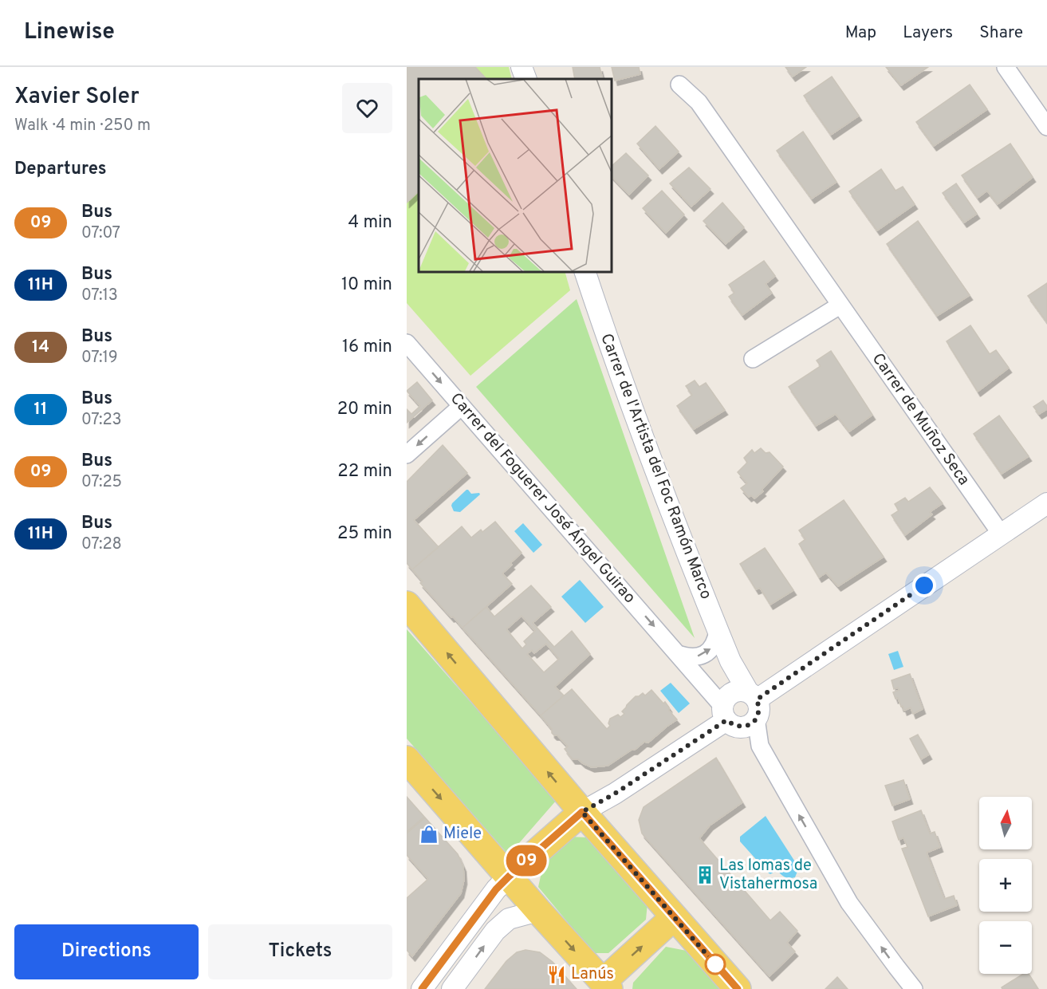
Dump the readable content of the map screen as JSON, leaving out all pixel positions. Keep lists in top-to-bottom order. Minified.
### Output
{"streets":{"street":["Carrer de Muñoz Seca","Carrer de l'Artista del Foc Ramón Marco","Carrer del Foguerer José Ángel Guirao"]},"crossings":[["Carrer de l'Artista del Foc Ramón Marco","Carrer del Foguerer José Ángel Guirao"]],"one_way":["Carrer de l'Artista del Foc Ramón Marco","Carrer del Foguerer José Ángel Guirao"],"places":{"shop":["Miele"],"building":["Las lomas de Vistahermosa"],"restaurant":["Lanús"]},"lines":["bus line 09"],"north":"top","page":{"header":"Linewise","nav":["Map","Layers","Share"],"heading":[["Xavier Soler","Walk · 4 min · 250 m"],"Departures"],"on_map":"09","list":[{"mark":"09","name":"Bus","note":"07:07","value":"4 min"},{"mark":"11H","name":"Bus","note":"07:13","value":"10 min"},{"mark":"14","name":"Bus","note":"07:19","value":"16 min"},{"mark":"11","name":"Bus","note":"07:23","value":"20 min"},{"mark":"09","name":"Bus","note":"07:25","value":"22 min"},{"mark":"11H","name":"Bus","note":"07:28","value":"25 min"}],"map_buttons":["+","−"],"buttons":["Directions","Tickets"]}}
